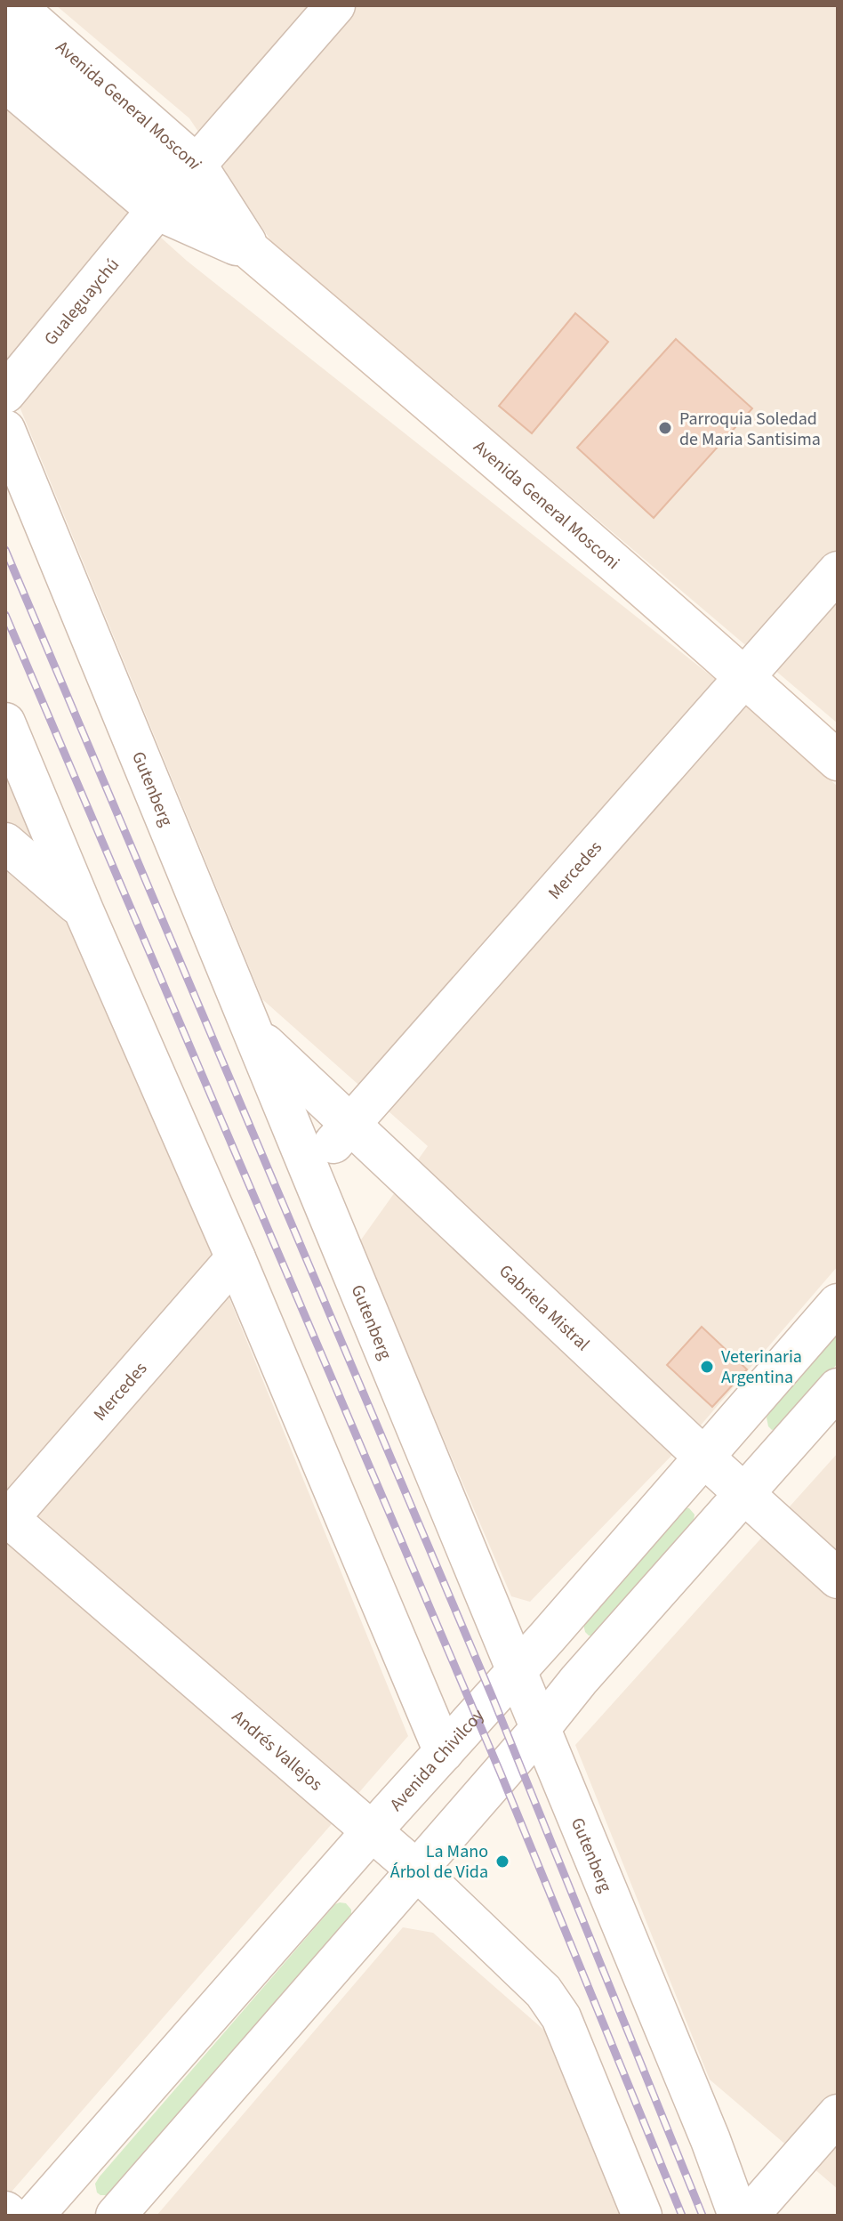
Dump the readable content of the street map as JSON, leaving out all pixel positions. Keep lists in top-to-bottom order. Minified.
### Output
{"streets":{"street":["Avenida General Mosconi","Gualeguaychú","Gutenberg","Mercedes","Gabriela Mistral","Andrés Vallejos","Avenida Chivilcoy"]},"crossings":[["Avenida General Mosconi","Gualeguaychú"],["Avenida General Mosconi","Mercedes"],["Gutenberg","Mercedes"],["Gutenberg","Gabriela Mistral"],["Gutenberg","Avenida Chivilcoy"],["Mercedes","Gabriela Mistral"],["Mercedes","Andrés Vallejos"],["Gabriela Mistral","Avenida Chivilcoy"],["Andrés Vallejos","Avenida Chivilcoy"]],"places":["Parroquia Soledad de Maria Santisima","Veterinaria Argentina","La Mano Árbol de Vida"]}
